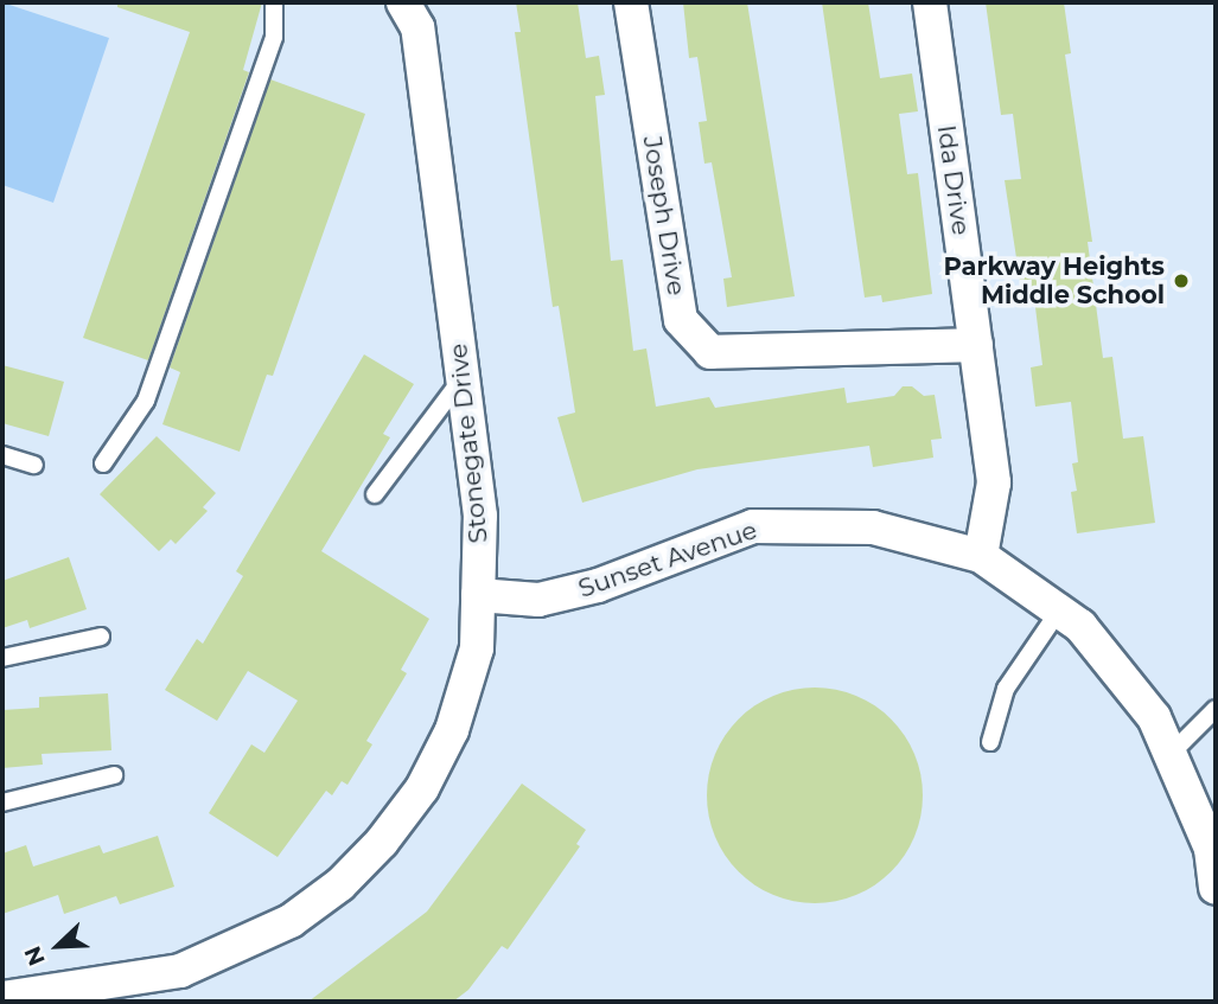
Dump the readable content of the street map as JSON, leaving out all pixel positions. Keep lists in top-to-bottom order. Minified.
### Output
{"streets":{"street":["Ida Drive","Joseph Drive","Stonegate Drive","Sunset Avenue"]},"crossings":[["Ida Drive","Joseph Drive"],["Ida Drive","Sunset Avenue"],["Stonegate Drive","Sunset Avenue"]],"places":["Parkway Heights Middle School"],"north":"bottom left"}
